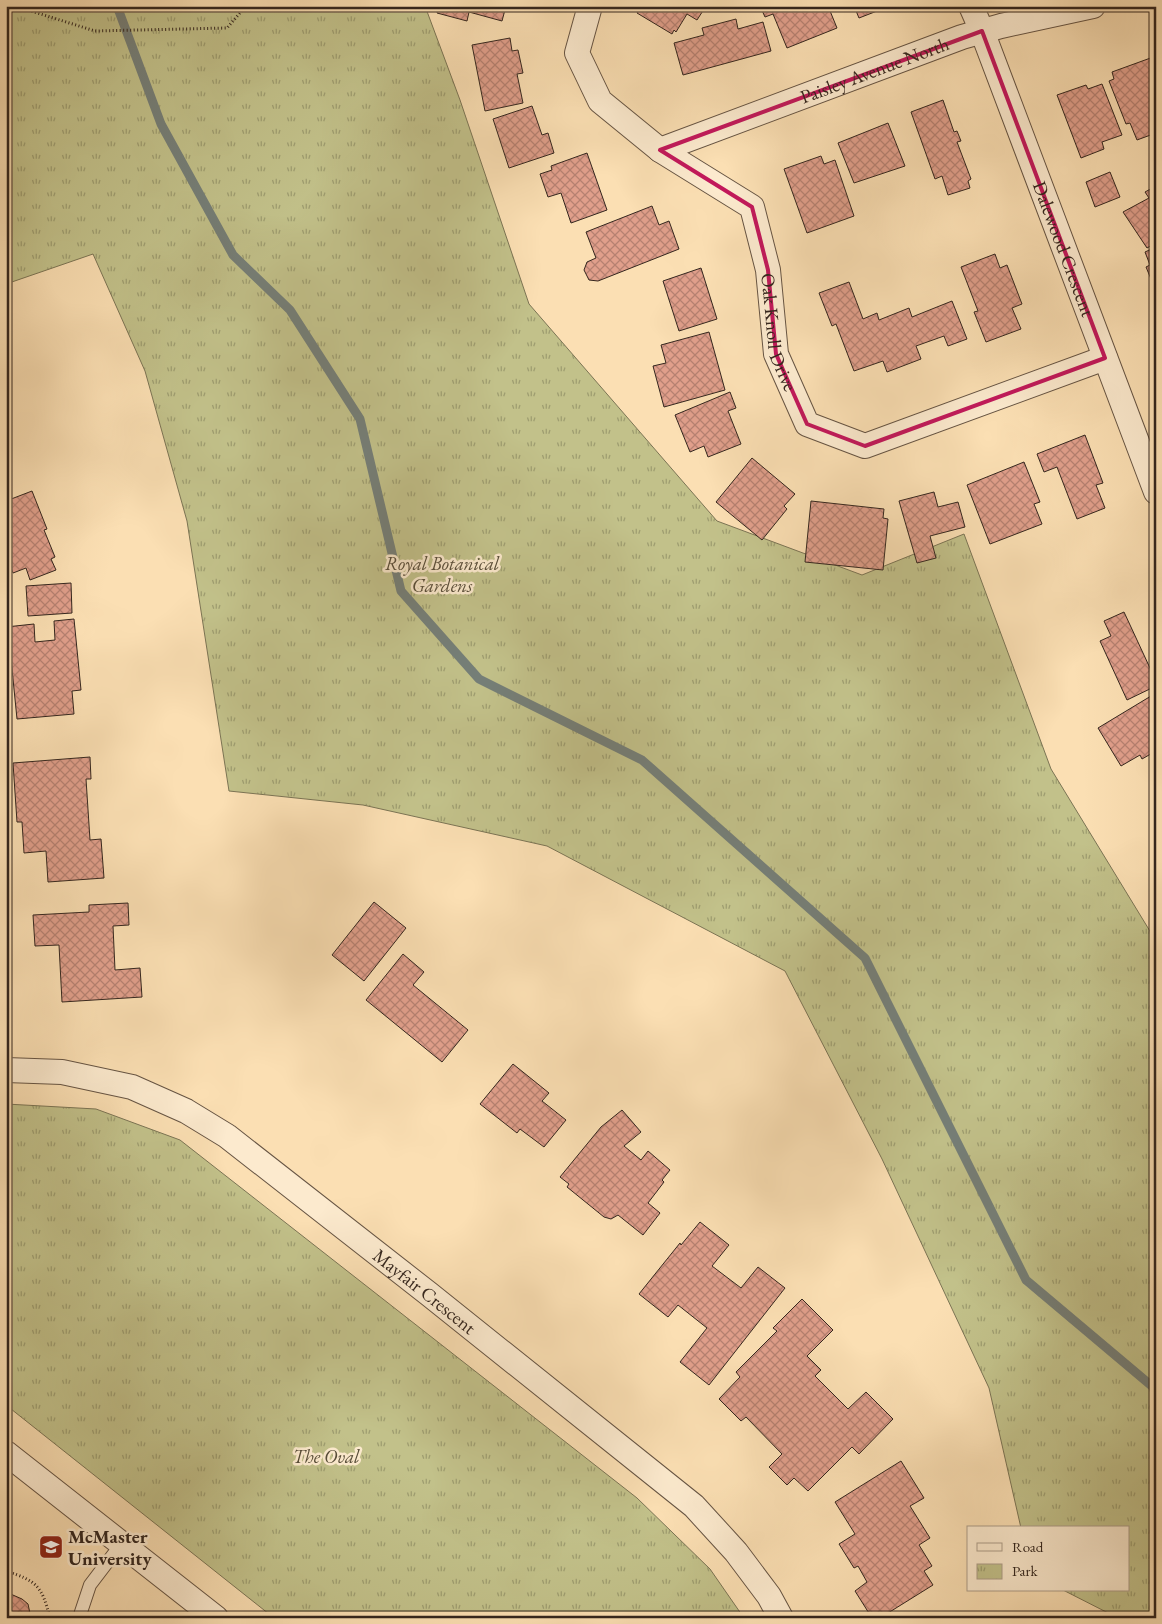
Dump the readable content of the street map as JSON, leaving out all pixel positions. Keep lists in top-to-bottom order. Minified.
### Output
{"streets":{"street":["Paisley Avenue North","Dalewood Crescent","Oak Knoll Drive","Mayfair Crescent"]},"crossings":[["Paisley Avenue North","Dalewood Crescent"],["Paisley Avenue North","Oak Knoll Drive"],["Dalewood Crescent","Oak Knoll Drive"]],"parks":["Royal Botanical Gardens","The Oval"],"places":{"school or university":["McMaster University"]},"legend":["Road","Park"]}
